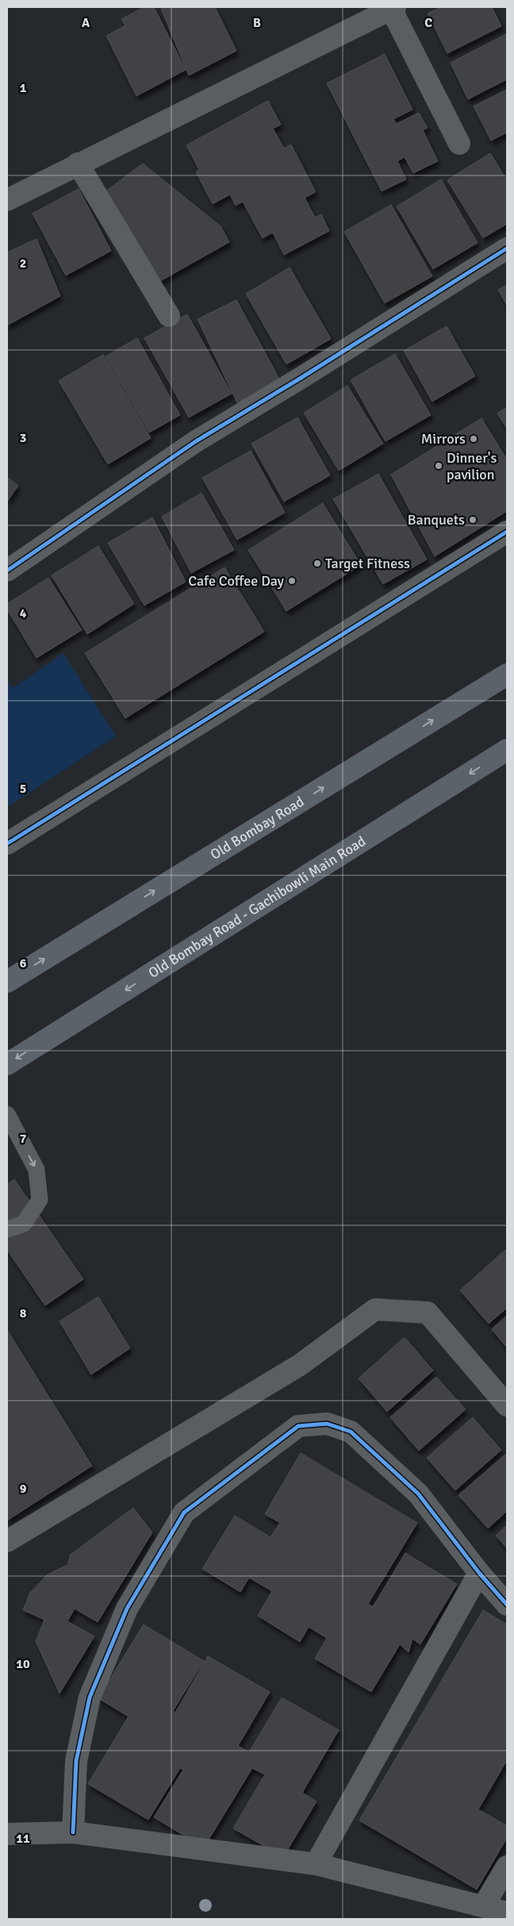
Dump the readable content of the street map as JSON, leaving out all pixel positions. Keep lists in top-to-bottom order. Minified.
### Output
{"streets":{"main road":["Old Bombay Road","Old Bombay Road - Gachibowli Main Road"]},"one_way":["Old Bombay Road","Old Bombay Road - Gachibowli Main Road"],"places":["Mirrors","Dinner's pavilion","Banquets","Target Fitness","Cafe Coffee Day"],"grid":{"columns":["A","B","C"],"rows":["1","2","3","4","5","6","7","8","9","10","11"]}}
